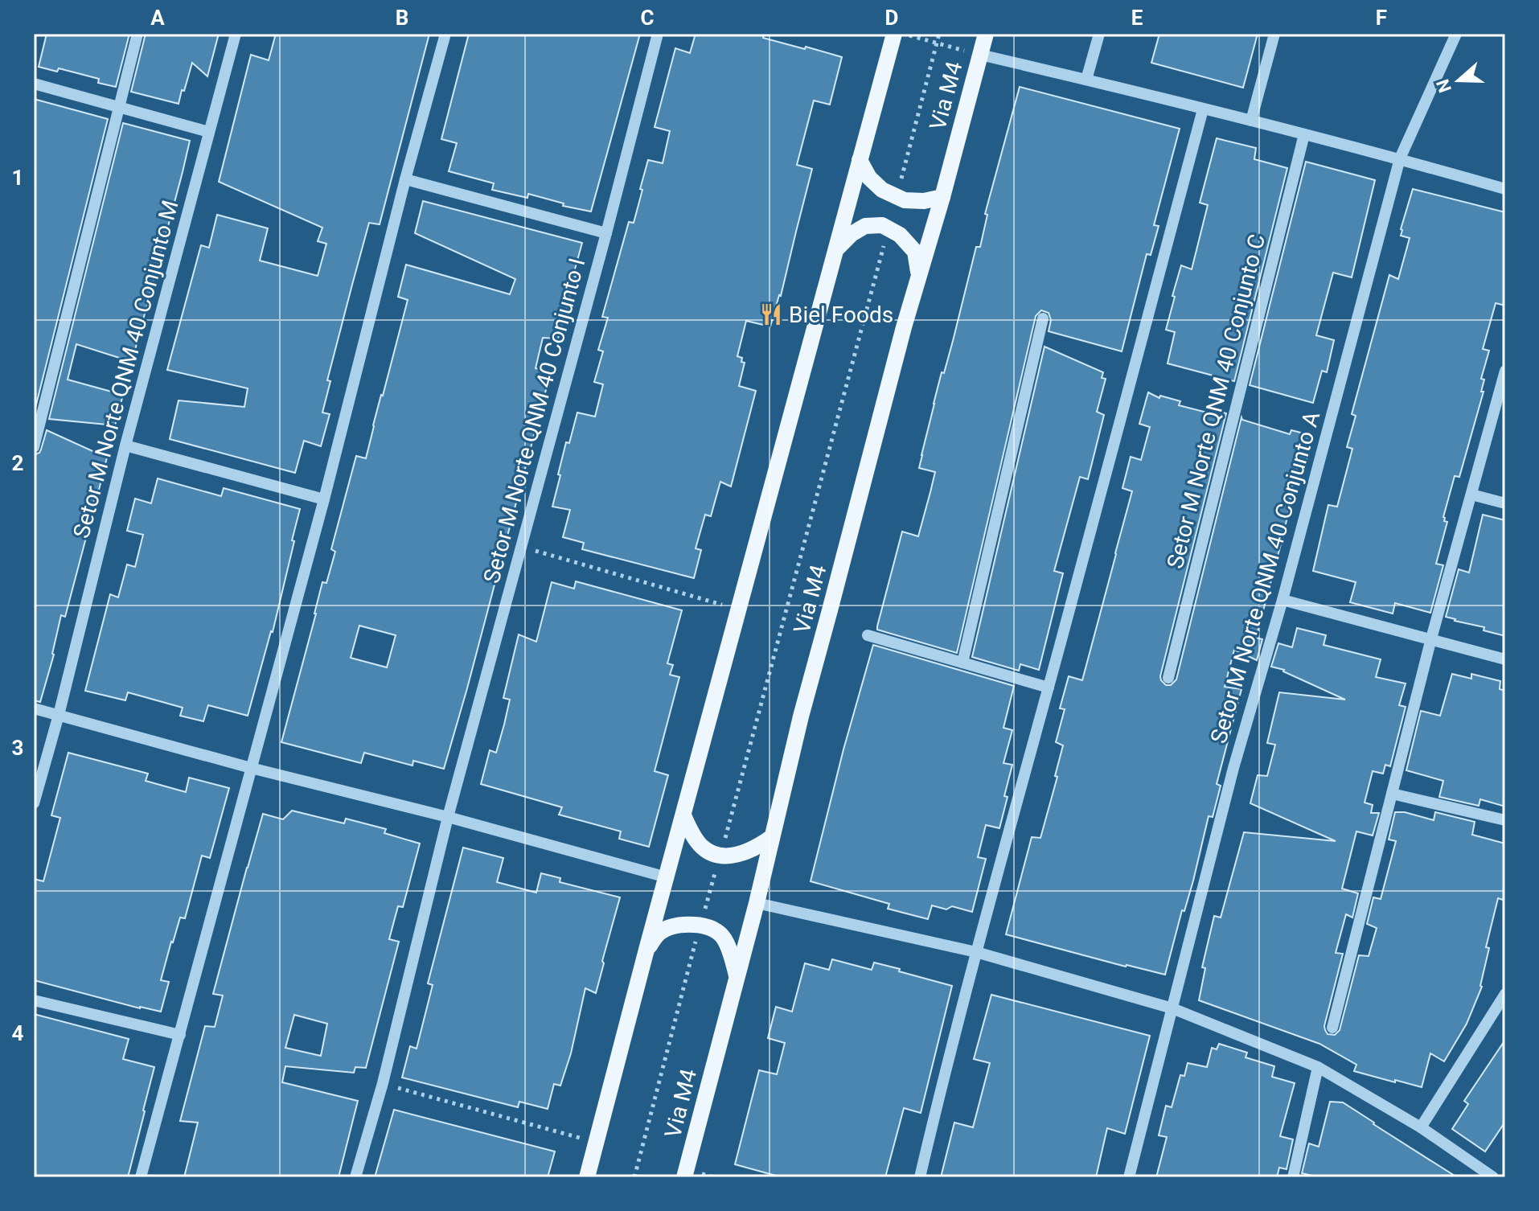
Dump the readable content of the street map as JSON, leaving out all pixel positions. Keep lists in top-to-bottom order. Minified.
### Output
{"streets":{"main road":["Via M4"],"street":["Setor M Norte QNM 40 Conjunto M","Setor M Norte QNM 40 Conjunto C","Setor M Norte QNM 40 Conjunto I","Setor M Norte QNM 40 Conjunto A"]},"places":{"restaurant":["Biel Foods"]},"north":"left","grid":{"columns":["A","B","C","D","E","F"],"rows":["1","2","3","4"]}}
